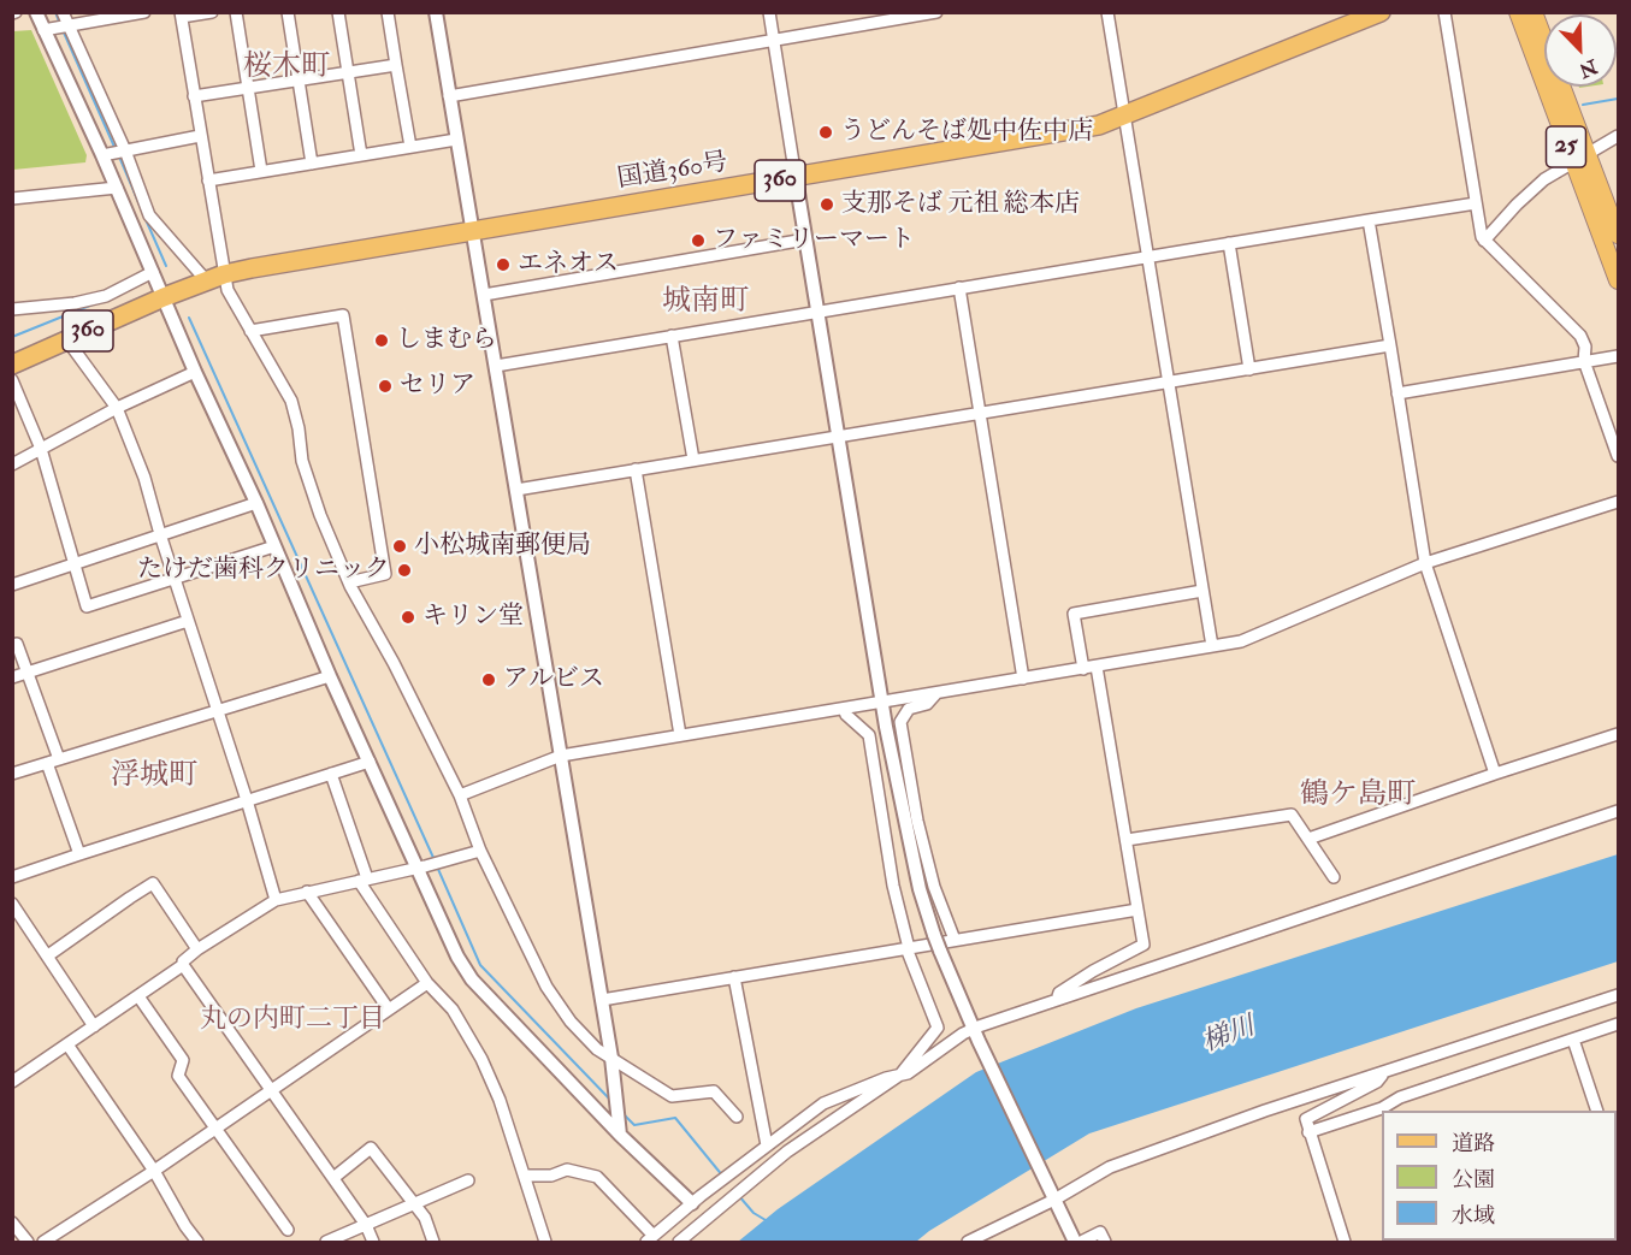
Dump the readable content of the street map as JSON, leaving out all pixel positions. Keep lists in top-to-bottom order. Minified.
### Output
{"streets":{"highway":["国道360号","360"],"main road":["25"]},"districts":["桜木町","城南町","浮城町","鶴ケ島町","丸の内町二丁目"],"water":["梯川"],"places":["うどんそば処中佐中店","支那そば 元祖 総本店","ファミリーマート","エネオス","しまむら","セリア","小松城南郵便局","たけだ歯科クリニック","キリン堂","アルビス"],"legend":["道路","公園","水域"],"north":"bottom right"}
